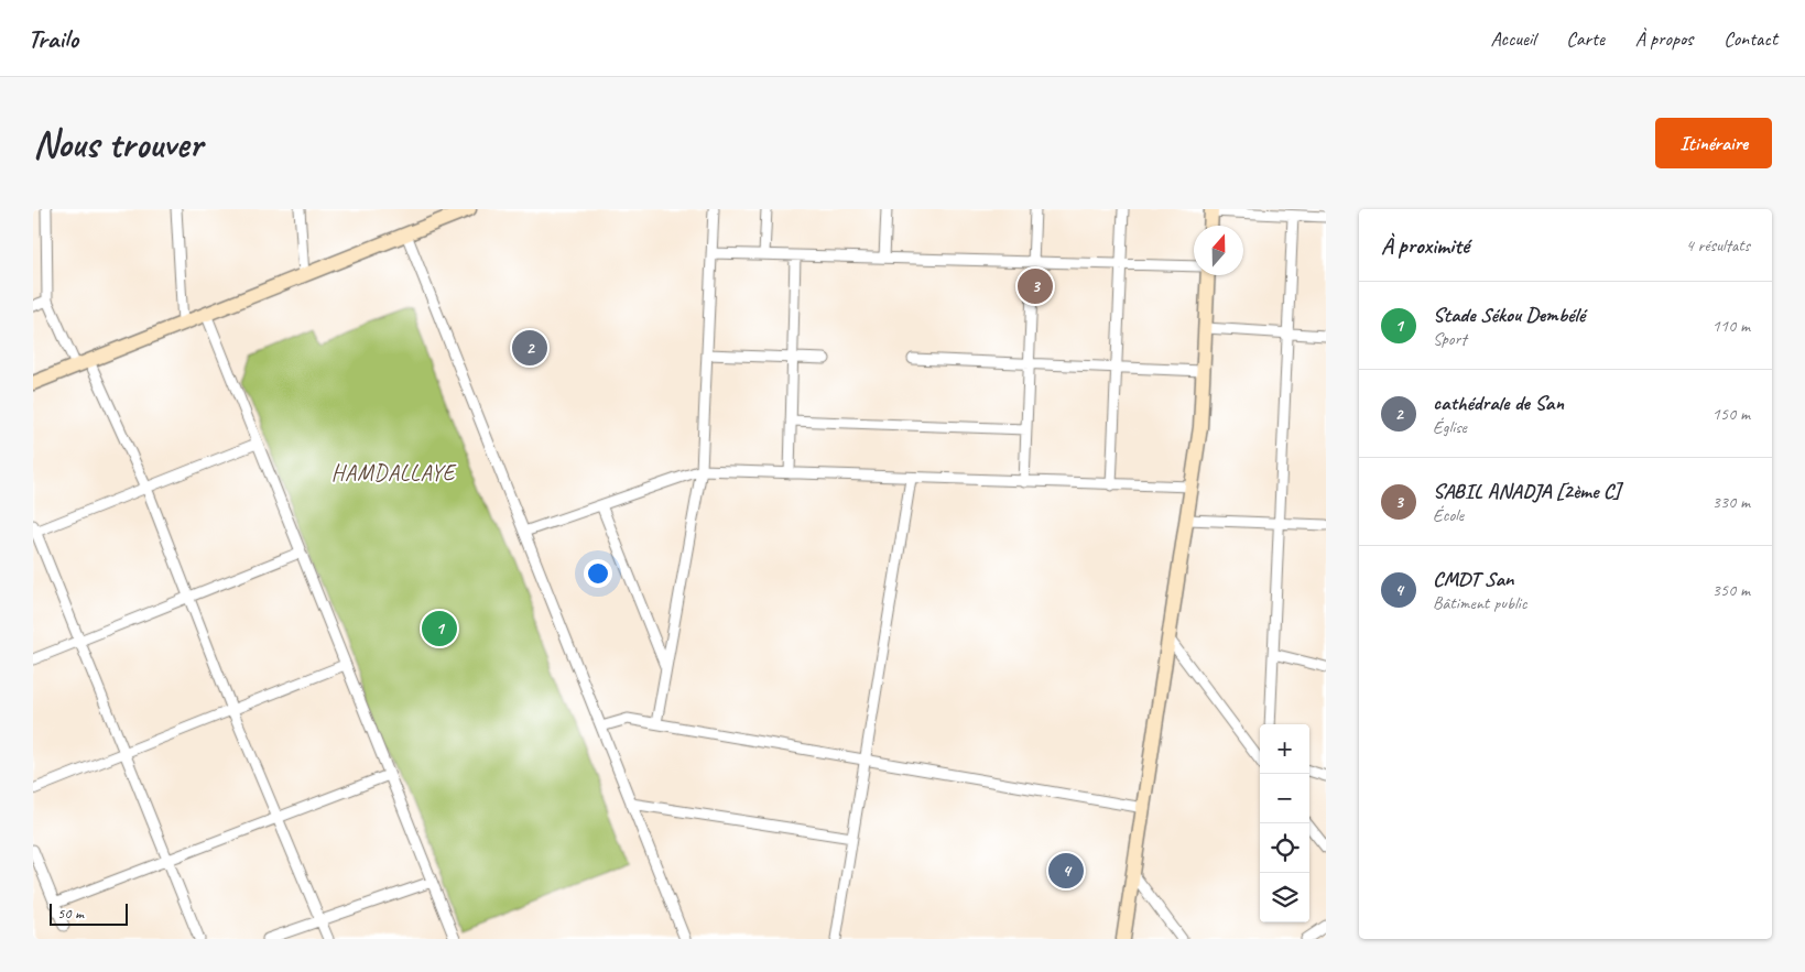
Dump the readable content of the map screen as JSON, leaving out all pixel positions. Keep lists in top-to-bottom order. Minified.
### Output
{"districts":["HAMDALLAYE"],"scale_bar":"50 m","north":"top","page":{"header":"Trailo","nav":["Accueil","Carte","À propos","Contact"],"buttons":"Itinéraire","title":"Nous trouver","heading":["À proximité","4 résultats"],"pins":["3","2","1","4"],"list":[{"mark":"1","name":"Stade Sékou Dembélé","note":"Sport","value":"110 m"},{"mark":"2","name":"cathédrale de San","note":"Église","value":"150 m"},{"mark":"3","name":"SABIL ANADJA [2ème C]","note":"École","value":"330 m"},{"mark":"4","name":"CMDT San","note":"Bâtiment public","value":"350 m"}],"map_buttons":["+","−"],"scale":"50 m"}}
